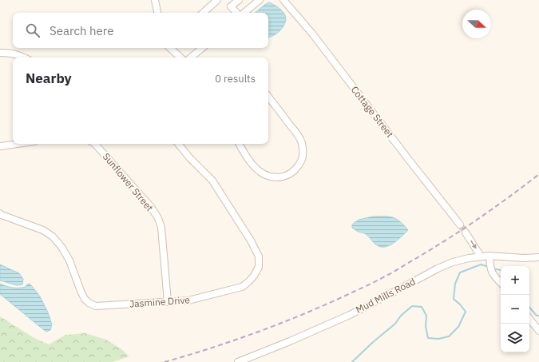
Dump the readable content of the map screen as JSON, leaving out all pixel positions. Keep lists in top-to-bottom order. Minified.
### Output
{"streets":{"street":["Cottage Street","Sunflower Street","Mud Mills Road","Jasmine Drive"]},"crossings":[["Sunflower Street","Jasmine Drive"]],"north":"right","page":{"search":"Search here","heading":["Nearby","0 results"],"map_buttons":["+","−"]}}
